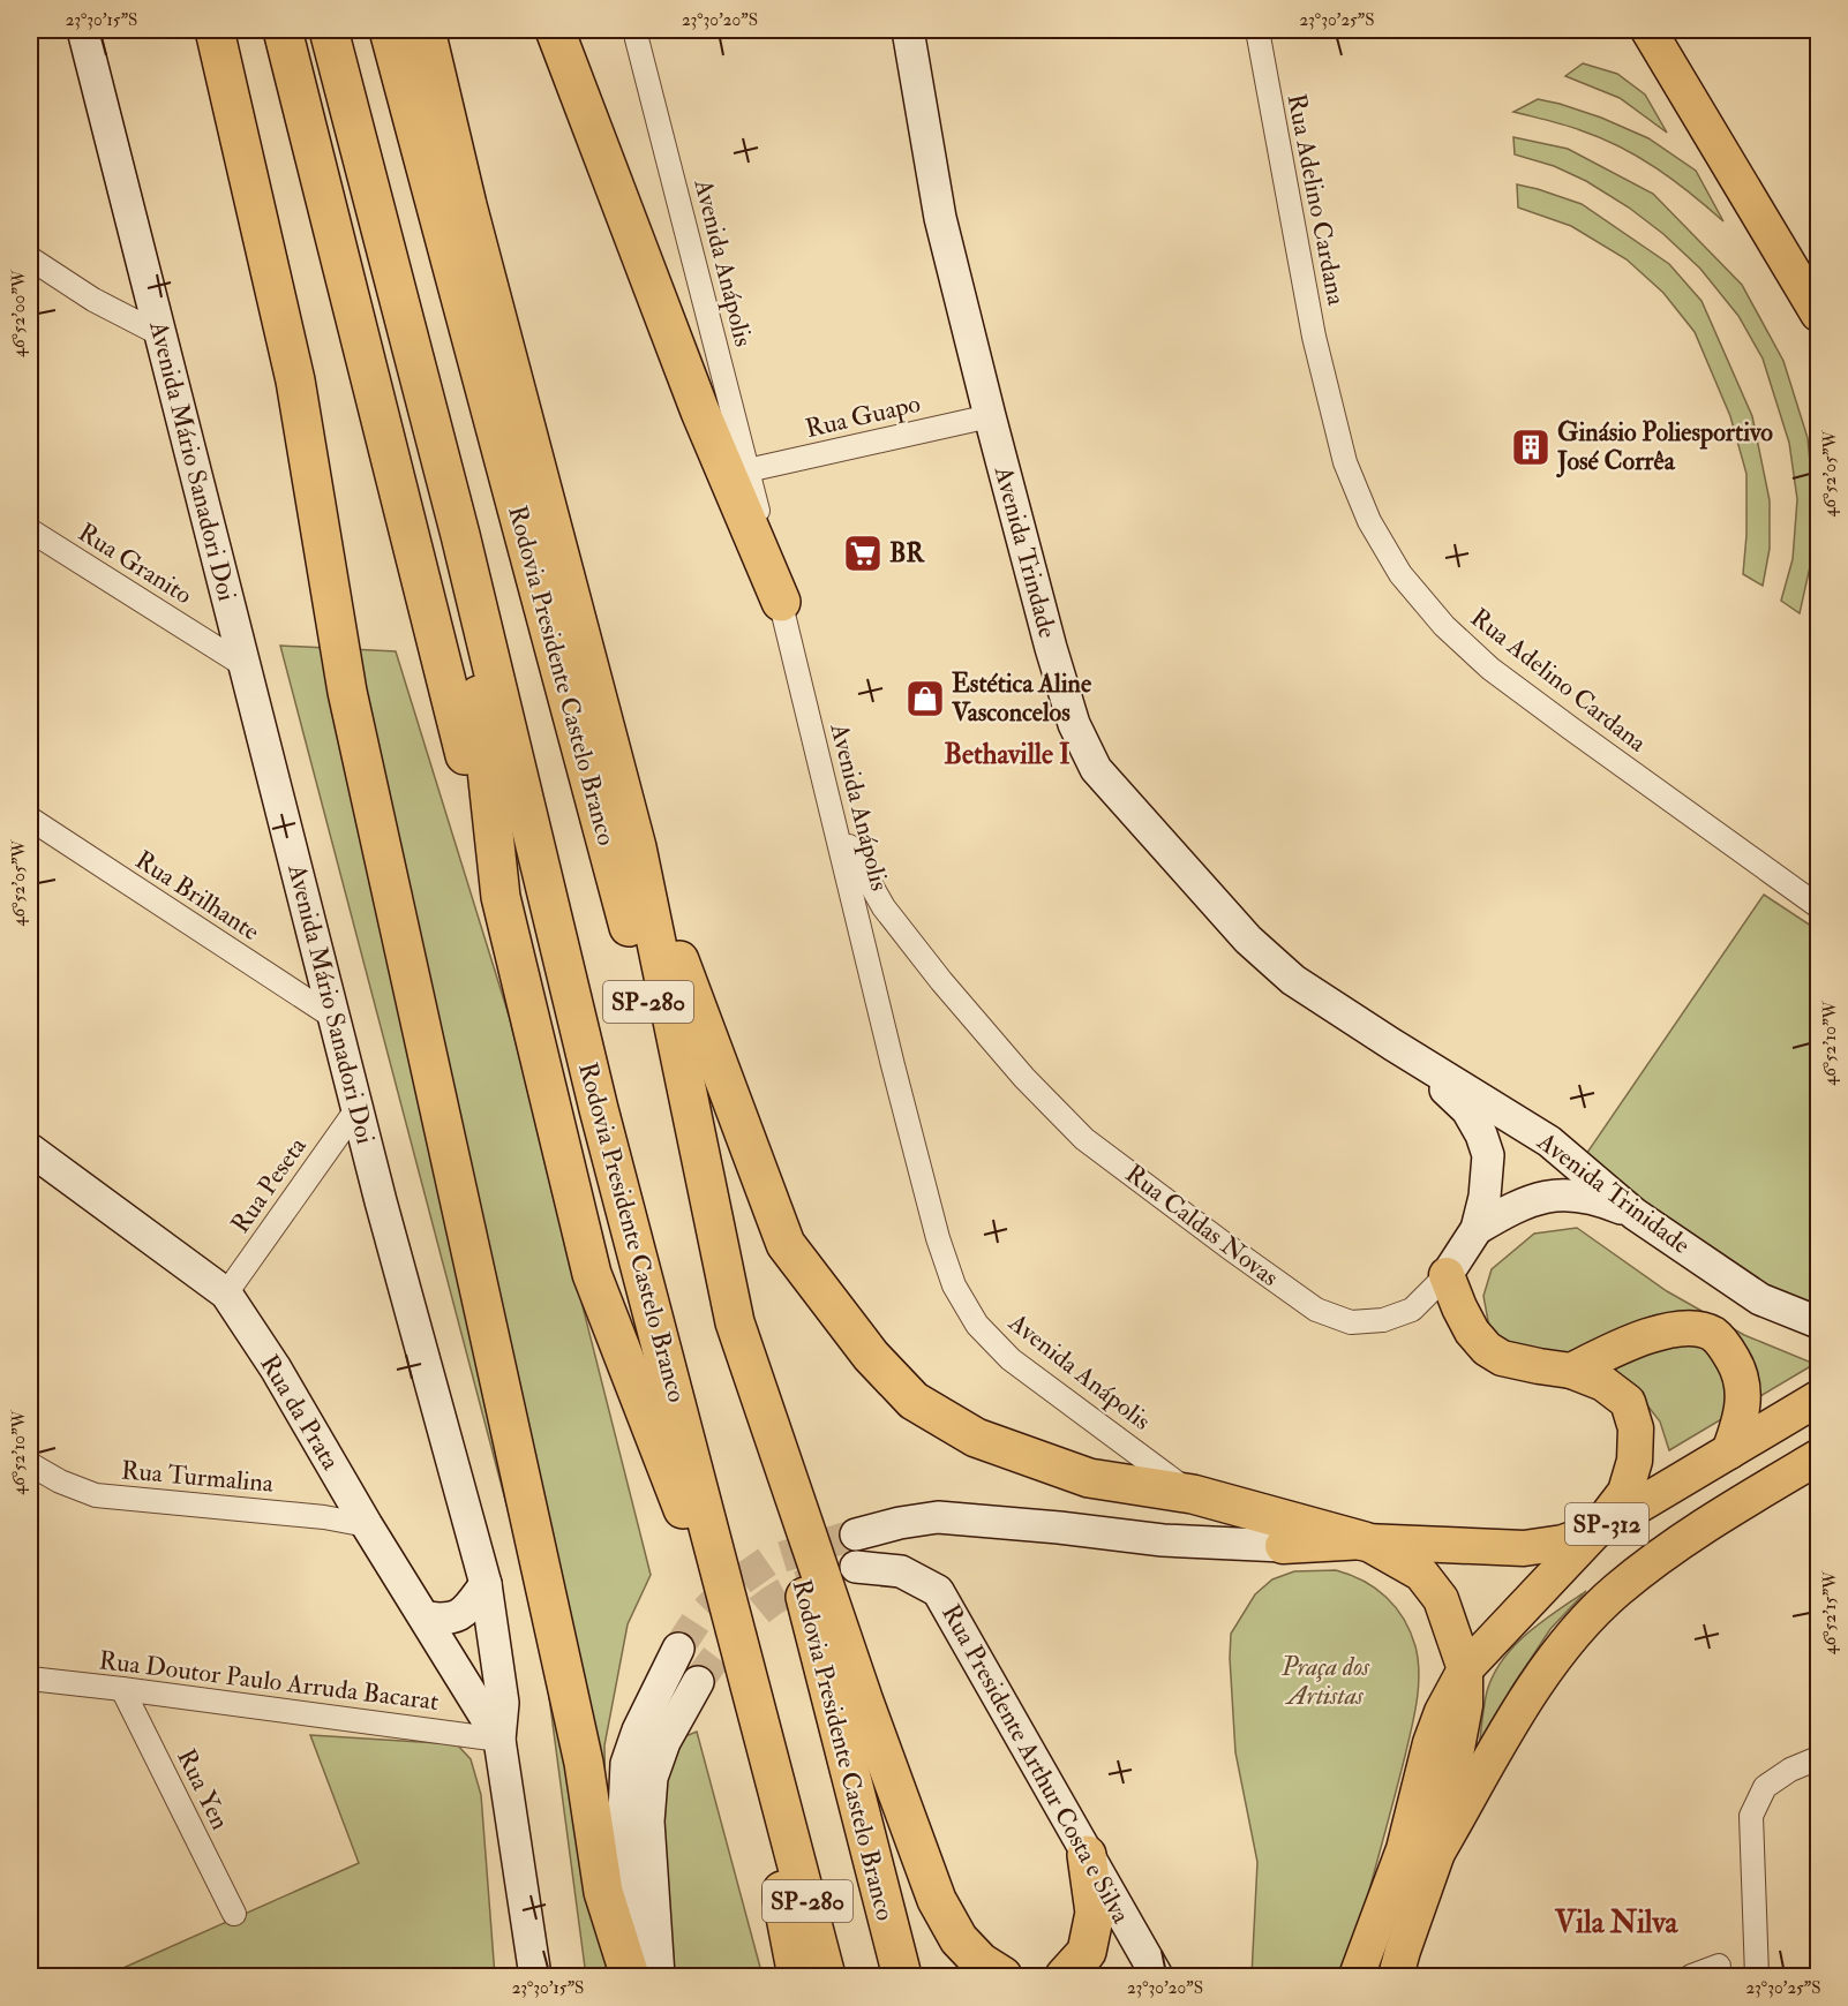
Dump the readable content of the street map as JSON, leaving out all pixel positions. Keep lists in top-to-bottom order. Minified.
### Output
{"streets":{"highway":["Rodovia Presidente Castelo Branco","SP-280"],"main road":["Avenida Mário Sanadori Doi","Avenida Trindade","Avenida Trinidade","Rua Caldas Novas","Rua da Prata","SP-312","Rua Presidente Arthur Costa e Silva"],"street":["Rua Adelino Cardana","Avenida Anápolis","Rua Guapo","Rua Granito","Rua Brilhante","Rua Peseta","Rua Turmalina","Rua Doutor Paulo Arruda Bacarat","Rua Yen"]},"crossings":[["Avenida Anápolis","Rua Guapo"],["Avenida Anápolis","Rua Caldas Novas"],["Rua Guapo","Avenida Trindade"],["Avenida Mário Sanadori Doi","Rua Granito"],["Avenida Mário Sanadori Doi","Rua Brilhante"],["Avenida Mário Sanadori Doi","Rua Peseta"],["Avenida Mário Sanadori Doi","Rua da Prata"],["Avenida Mário Sanadori Doi","Rua Doutor Paulo Arruda Bacarat"],["Avenida Trindade","Avenida Trinidade"],["Avenida Trindade","Rua Caldas Novas"],["Rua Peseta","Rua da Prata"],["Avenida Trinidade","Rua Caldas Novas"],["Rua da Prata","Rua Turmalina"],["Rua da Prata","Rua Doutor Paulo Arruda Bacarat"],["Rua Doutor Paulo Arruda Bacarat","Rua Yen"]],"districts":["Bethaville I","Vila Nilva"],"parks":["Praça dos Artistas"],"places":{"building":["Ginásio Poliesportivo José Corrêa"],"supermarket":["BR"],"shop":["Estética Aline Vasconcelos"]},"coordinates":["23°30'15\"S","23°30'20\"S","23°30'25\"S","46°52'00\"W","46°52'05\"W","46°52'10\"W","46°52'15\"W"]}
